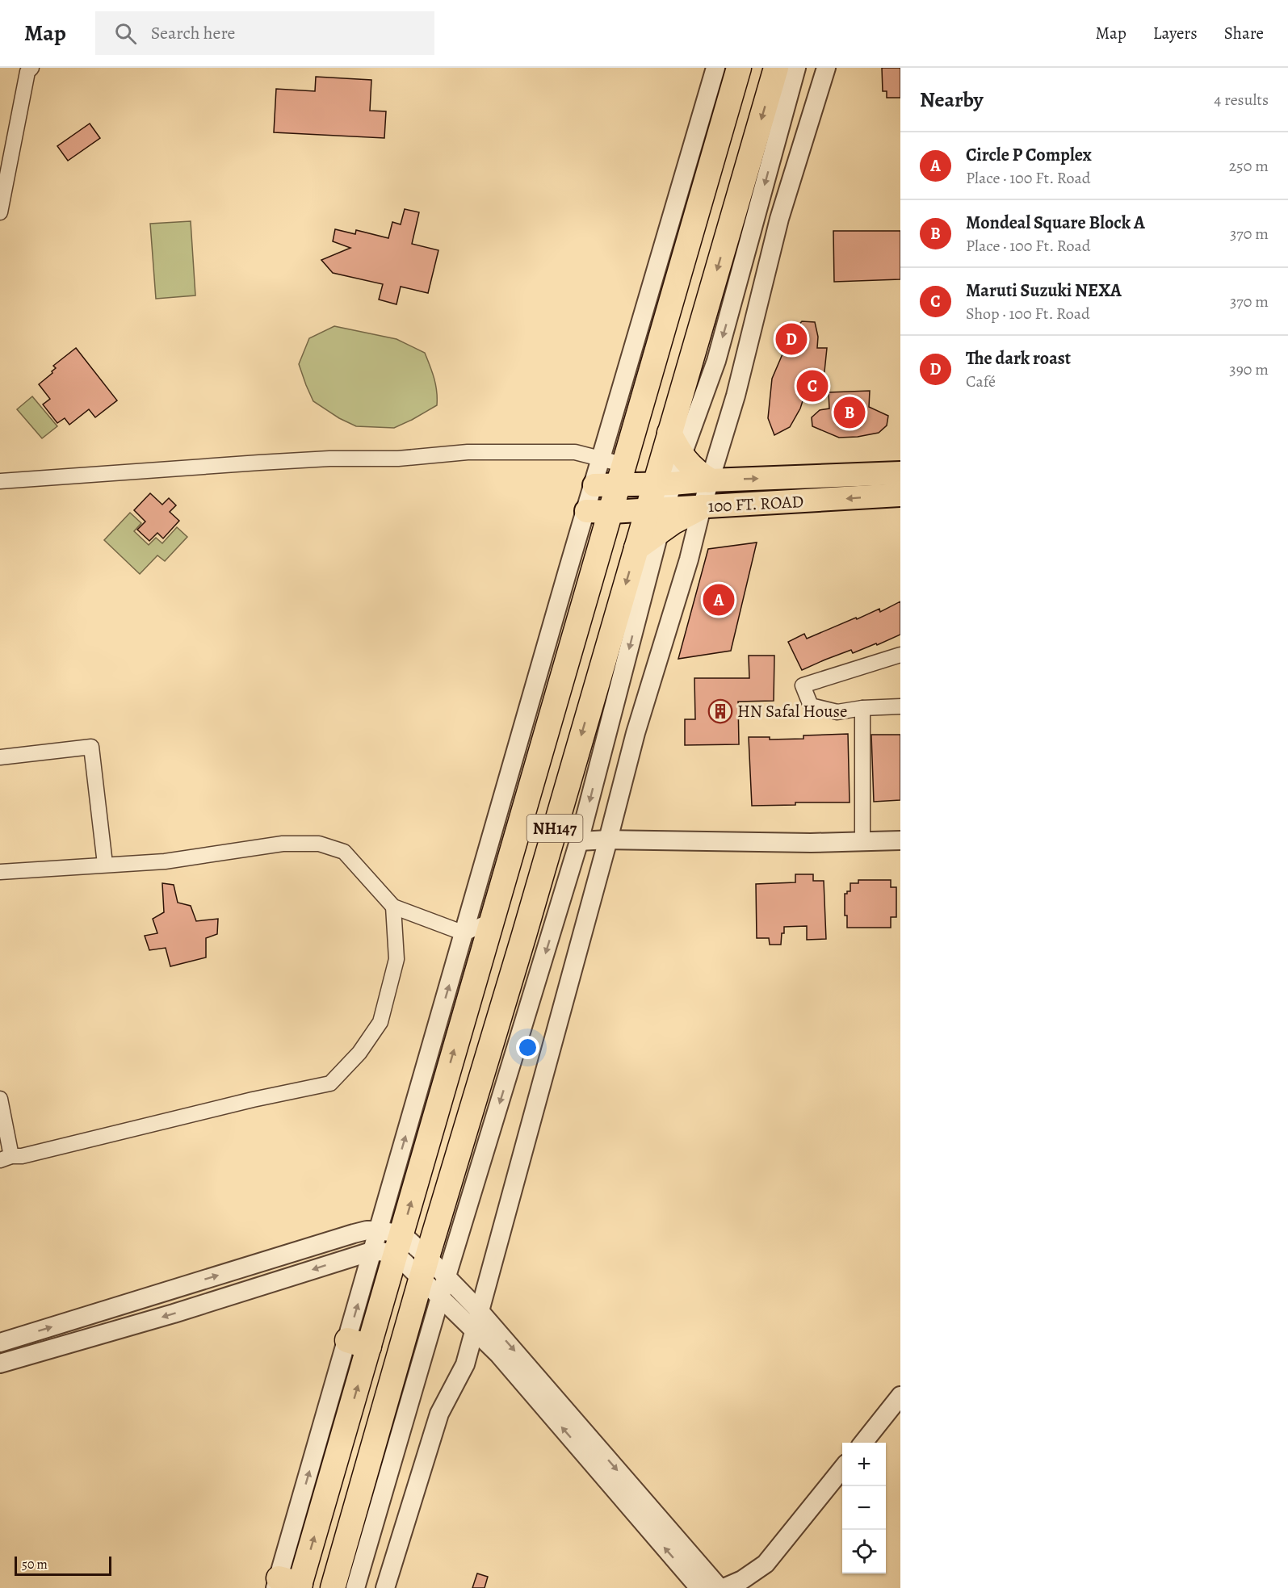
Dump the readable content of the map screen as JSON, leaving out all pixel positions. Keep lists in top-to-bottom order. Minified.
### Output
{"streets":{"highway":["NH147"],"main road":["100 FT. ROAD"]},"crossings":[["100 FT. ROAD","NH147"]],"places":{"building":["HN Safal House"]},"scale_bar":"50 m","page":{"header":"Map","search":"Search here","nav":["Map","Layers","Share"],"heading":["Nearby","4 results"],"list":[{"mark":"A","name":"Circle P Complex","note":"Place · 100 Ft. Road","value":"250 m"},{"mark":"B","name":"Mondeal Square Block A","note":"Place · 100 Ft. Road","value":"370 m"},{"mark":"C","name":"Maruti Suzuki NEXA","note":"Shop · 100 Ft. Road","value":"370 m"},{"mark":"D","name":"The dark roast","note":"Café","value":"390 m"}],"pins":["D","C","B","A"],"map_buttons":["+","−"],"scale":"50 m"}}
